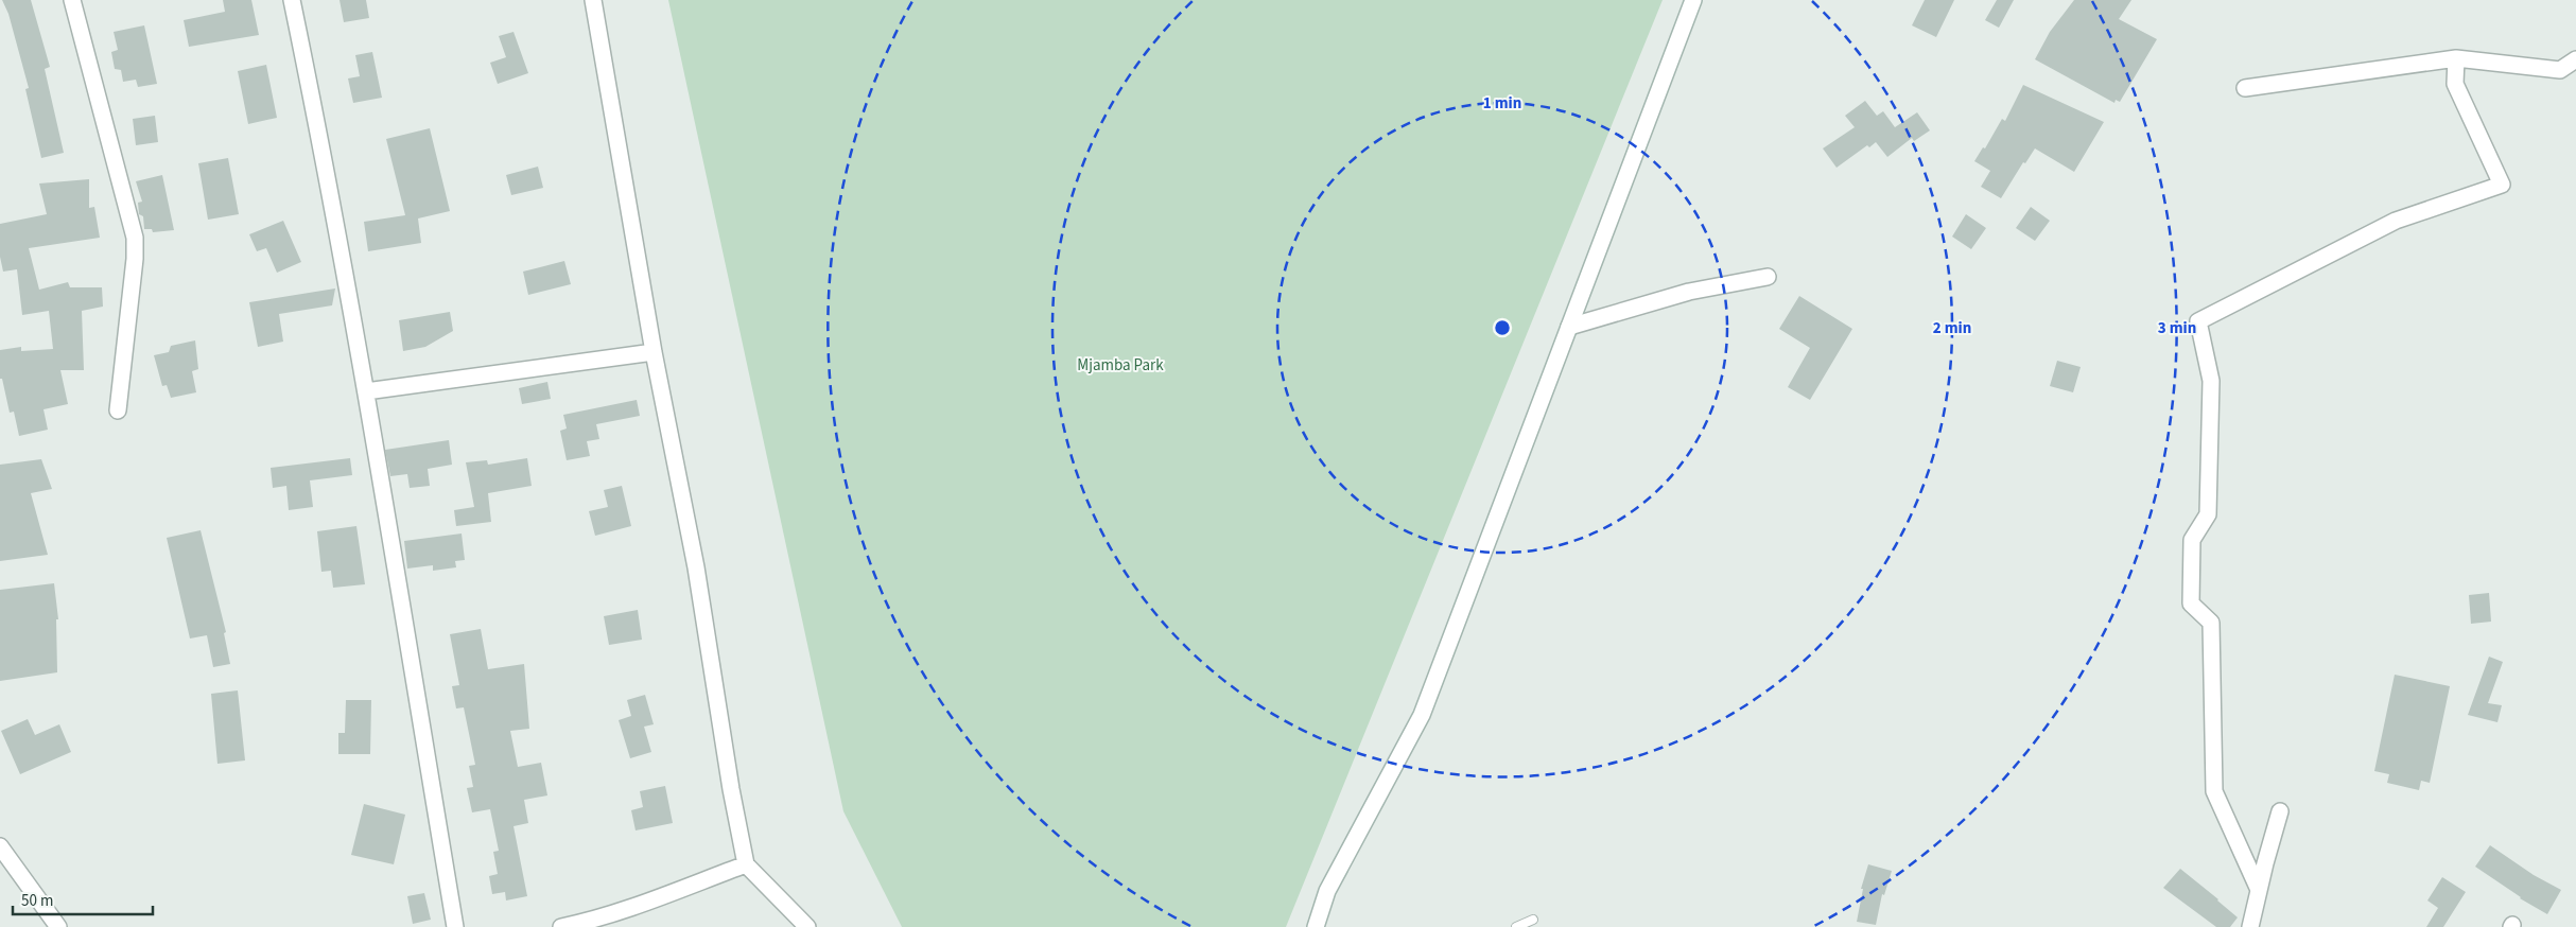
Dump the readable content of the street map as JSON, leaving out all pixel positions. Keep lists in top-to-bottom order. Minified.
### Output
{"parks":["Mjamba Park"],"scale_bar":"50 m","rings":["1 min","2 min","3 min"]}
